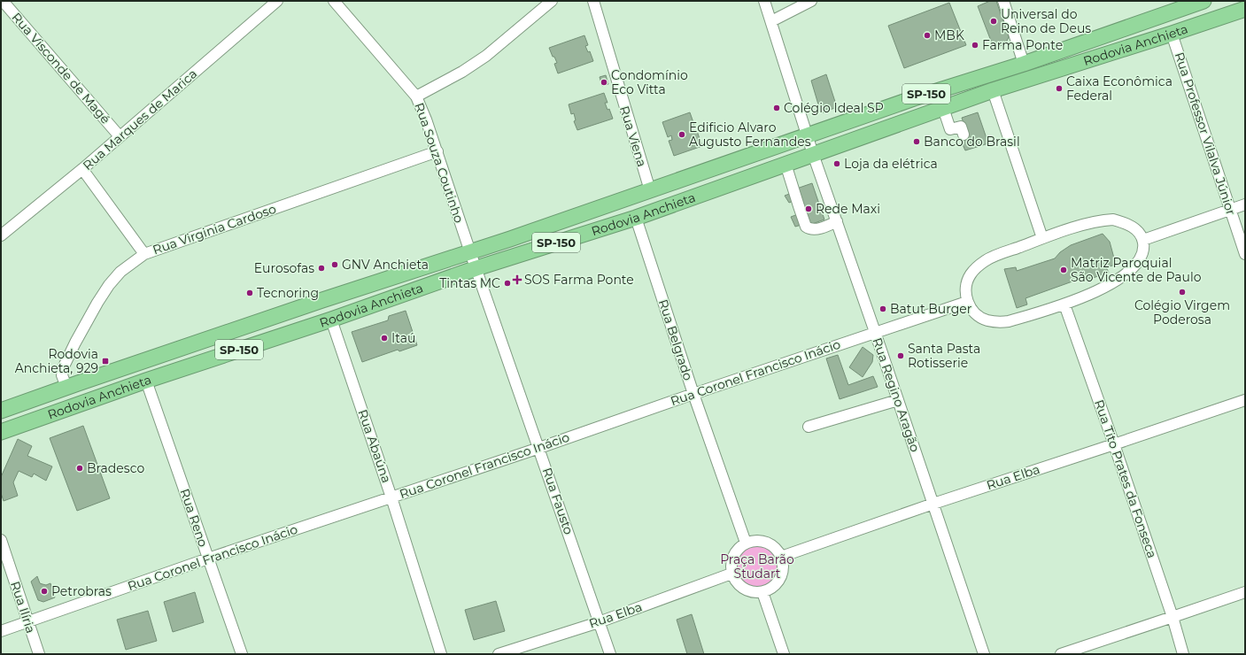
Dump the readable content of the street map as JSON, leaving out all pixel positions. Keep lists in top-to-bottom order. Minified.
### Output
{"streets":{"highway":["Rodovia Anchieta","SP-150"],"street":["Rua Visconde de Magé","Rua Marques de Marica","Rua Professor Vilalva Júnior","Rua Viena","Rua Souza Coutinho","Rua Virginia Cardoso","Rua Belgrado","Rua Coronel Francisco Inácio","Rua Regino Aragão","Rua Abaúna","Rua Elba","Rua Tito Prates da Fonseca","Rua Fausto","Rua Reno","Rua Ilíria"]},"crossings":[["Rodovia Anchieta","Rua Professor Vilalva Júnior"],["Rodovia Anchieta","Rua Viena"],["Rodovia Anchieta","Rua Souza Coutinho"],["Rodovia Anchieta","Rua Virginia Cardoso"],["Rodovia Anchieta","Rua Belgrado"],["Rodovia Anchieta","Rua Regino Aragão"],["Rodovia Anchieta","Rua Abaúna"],["Rodovia Anchieta","Rua Fausto"],["Rodovia Anchieta","Rua Reno"],["Rua Visconde de Magé","Rua Marques de Marica"],["Rua Souza Coutinho","Rua Virginia Cardoso"],["Rua Souza Coutinho","Rua Fausto"],["Rua Belgrado","Rua Coronel Francisco Inácio"],["Rua Belgrado","Rua Elba"],["Rua Coronel Francisco Inácio","Rua Regino Aragão"],["Rua Coronel Francisco Inácio","Rua Abaúna"],["Rua Coronel Francisco Inácio","Rua Fausto"],["Rua Coronel Francisco Inácio","Rua Reno"],["Rua Coronel Francisco Inácio","Rua Ilíria"],["Rua Regino Aragão","Rua Elba"],["Rua Elba","Rua Tito Prates da Fonseca"],["Rua Elba","Rua Fausto"]],"parks":["Praça Barão Studart"],"places":{"other":["Universal do Reino de Deus","MBK","Farma Ponte","Condomínio Eco Vitta","Caixa Econômica Federal","Colégio Ideal SP","Edificio Alvaro Augusto Fernandes","Banco do Brasil","Loja da elétrica","Rede Maxi","GNV Anchieta","Eurosofas","Matriz Paroquial São Vicente de Paulo","Tintas MC","Colégio Virgem Poderosa","Tecnoring","Batut Burger","Itaú","Santa Pasta Rotisserie","Bradesco","Petrobras"],"health":["SOS Farma Ponte"],"transit":["Rodovia Anchieta, 929"]}}
